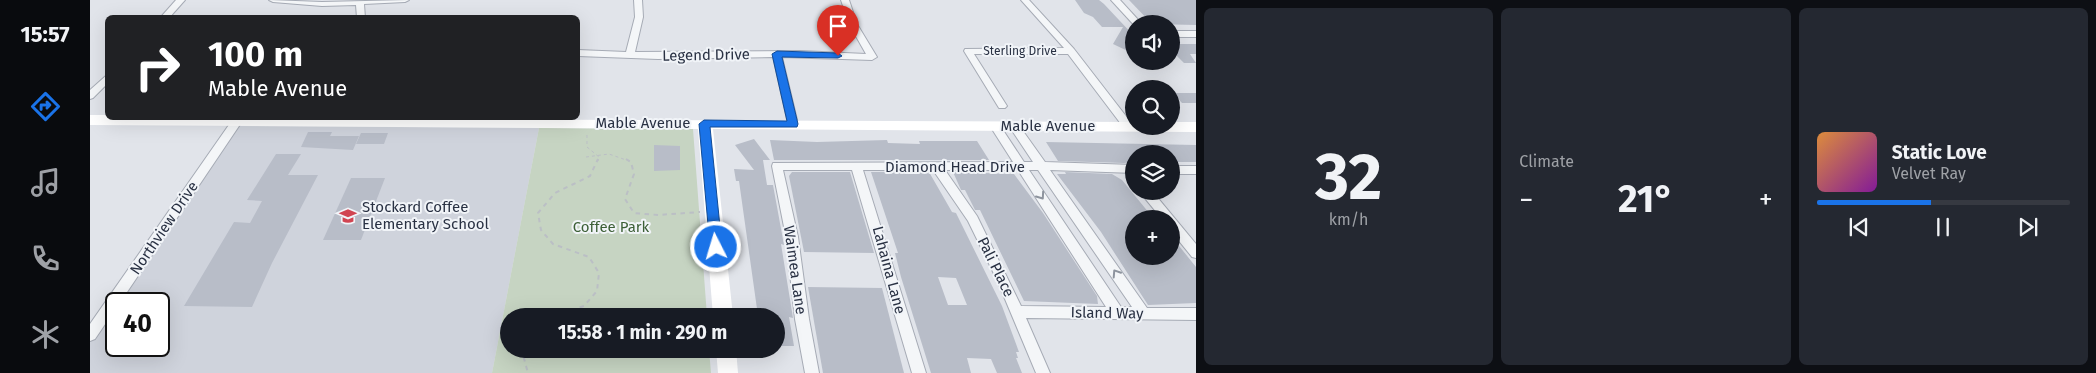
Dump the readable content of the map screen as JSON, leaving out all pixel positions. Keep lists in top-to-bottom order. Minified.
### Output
{"streets":{"street":["Sterling Drive","Legend Drive","Mable Avenue","Diamond Head Drive","Northview Drive","Pali Place","Waimea Lane","Lahaina Lane","Island Way"]},"crossings":[["Mable Avenue","Northview Drive"],["Diamond Head Drive","Pali Place"],["Diamond Head Drive","Waimea Lane"],["Diamond Head Drive","Lahaina Lane"],["Pali Place","Island Way"]],"parks":["Coffee Park"],"places":{"school or university":["Stockard Coffee Elementary School"]},"page":{"tabs":"15:57","tile":[["32","km/h"],"Climate"],"map_buttons":"+","turn":["100 m","Mable Avenue"],"song":["Static Love","Velvet Ray"],"heat":["−","21°","+"],"limit":"40","trip":"15:58 · 1 min · 290 m"}}
